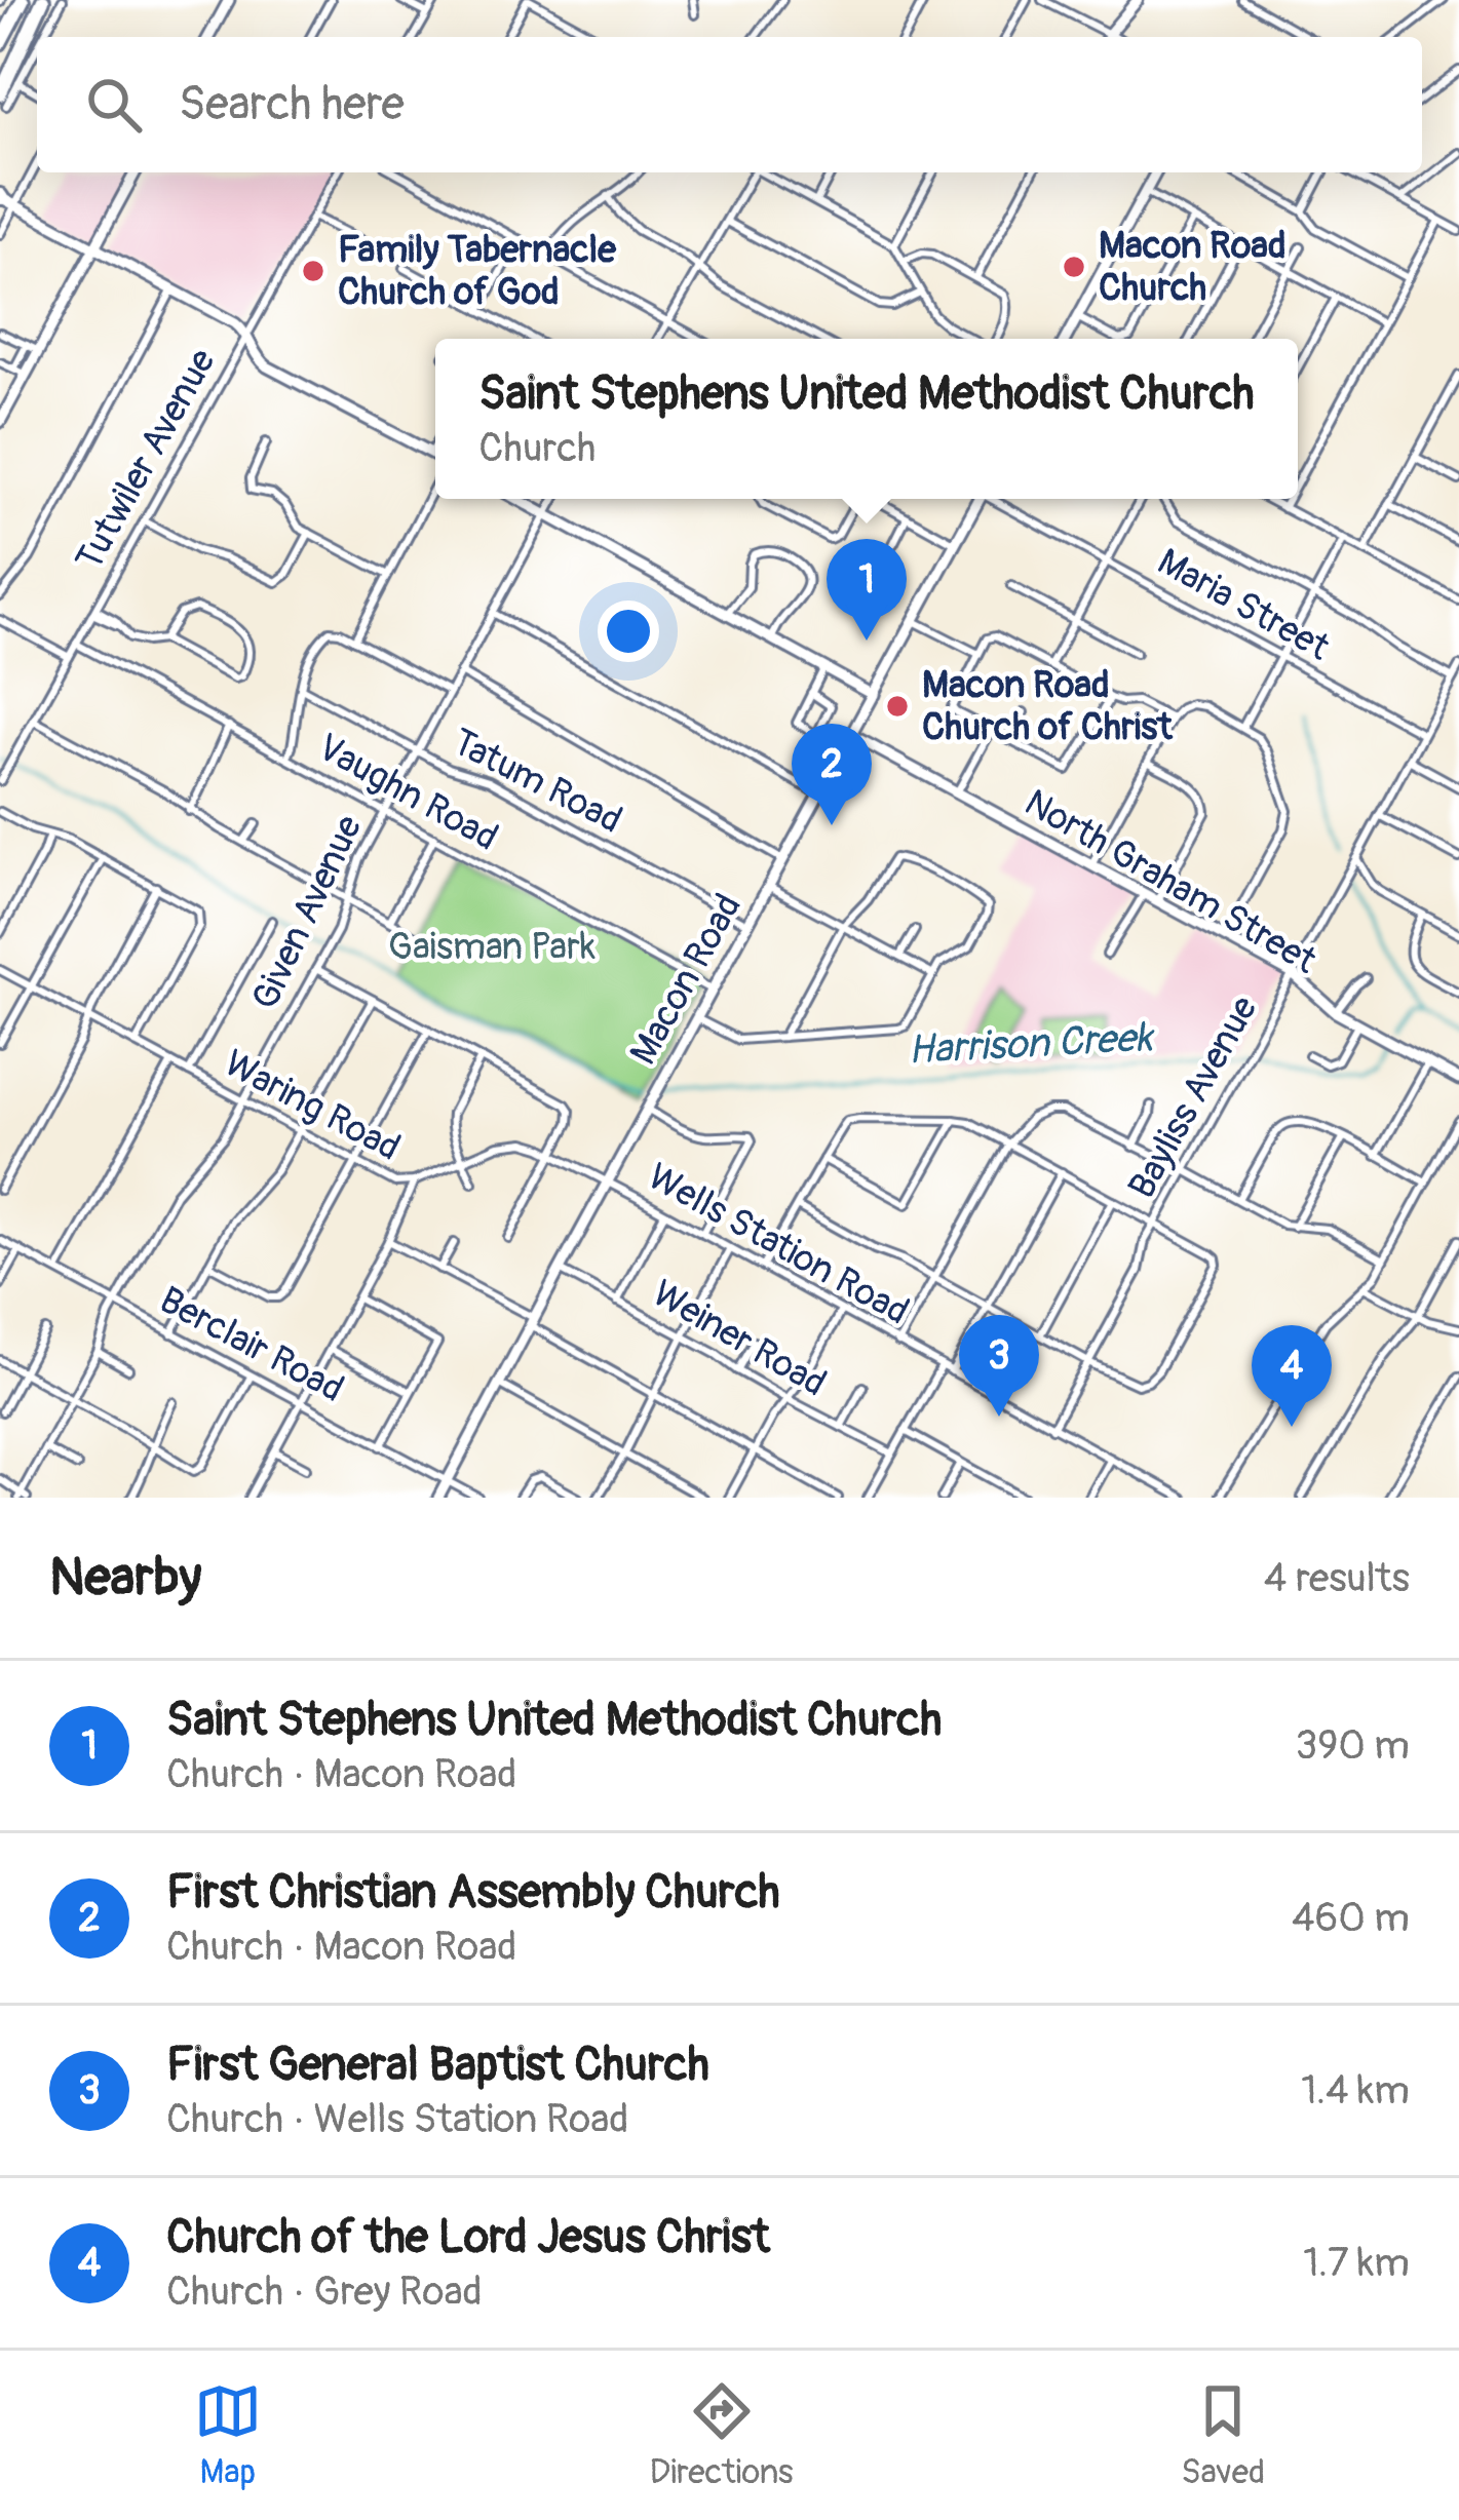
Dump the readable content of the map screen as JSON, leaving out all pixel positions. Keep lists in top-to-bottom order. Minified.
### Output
{"streets":{"main road":["North Graham Street","Macon Road"],"street":["Tutwiler Avenue","Maria Street","Tatum Road","Vaughn Road","Given Avenue","Bayliss Avenue","Waring Road","Wells Station Road","Weiner Road","Berclair Road"]},"crossings":[["Tutwiler Avenue","Vaughn Road"],["Maria Street","Bayliss Avenue"],["Tatum Road","Given Avenue"],["Tatum Road","Macon Road"],["Vaughn Road","Given Avenue"],["Vaughn Road","Macon Road"],["North Graham Street","Macon Road"],["North Graham Street","Bayliss Avenue"],["Given Avenue","Waring Road"],["Given Avenue","Berclair Road"],["Macon Road","Waring Road"],["Macon Road","Wells Station Road"],["Macon Road","Weiner Road"],["Macon Road","Berclair Road"],["Bayliss Avenue","Wells Station Road"],["Waring Road","Wells Station Road"]],"water":["Harrison Creek"],"parks":["Gaisman Park"],"places":["Macon Road Church","Family Tabernacle Church of God","Macon Road Church of Christ"],"page":{"search":"Search here","popup":["Saint Stephens United Methodist Church","Church"],"pins":["1","2","3","4"],"heading":["Nearby","4 results"],"list":[{"mark":"1","name":"Saint Stephens United Methodist Church","note":"Church · Macon Road","value":"390 m"},{"mark":"2","name":"First Christian Assembly Church","note":"Church · Macon Road","value":"460 m"},{"mark":"3","name":"First General Baptist Church","note":"Church · Wells Station Road","value":"1.4 km"},{"mark":"4","name":"Church of the Lord Jesus Christ","note":"Church · Grey Road","value":"1.7 km"}],"nav":["Map","Directions","Saved"]}}
